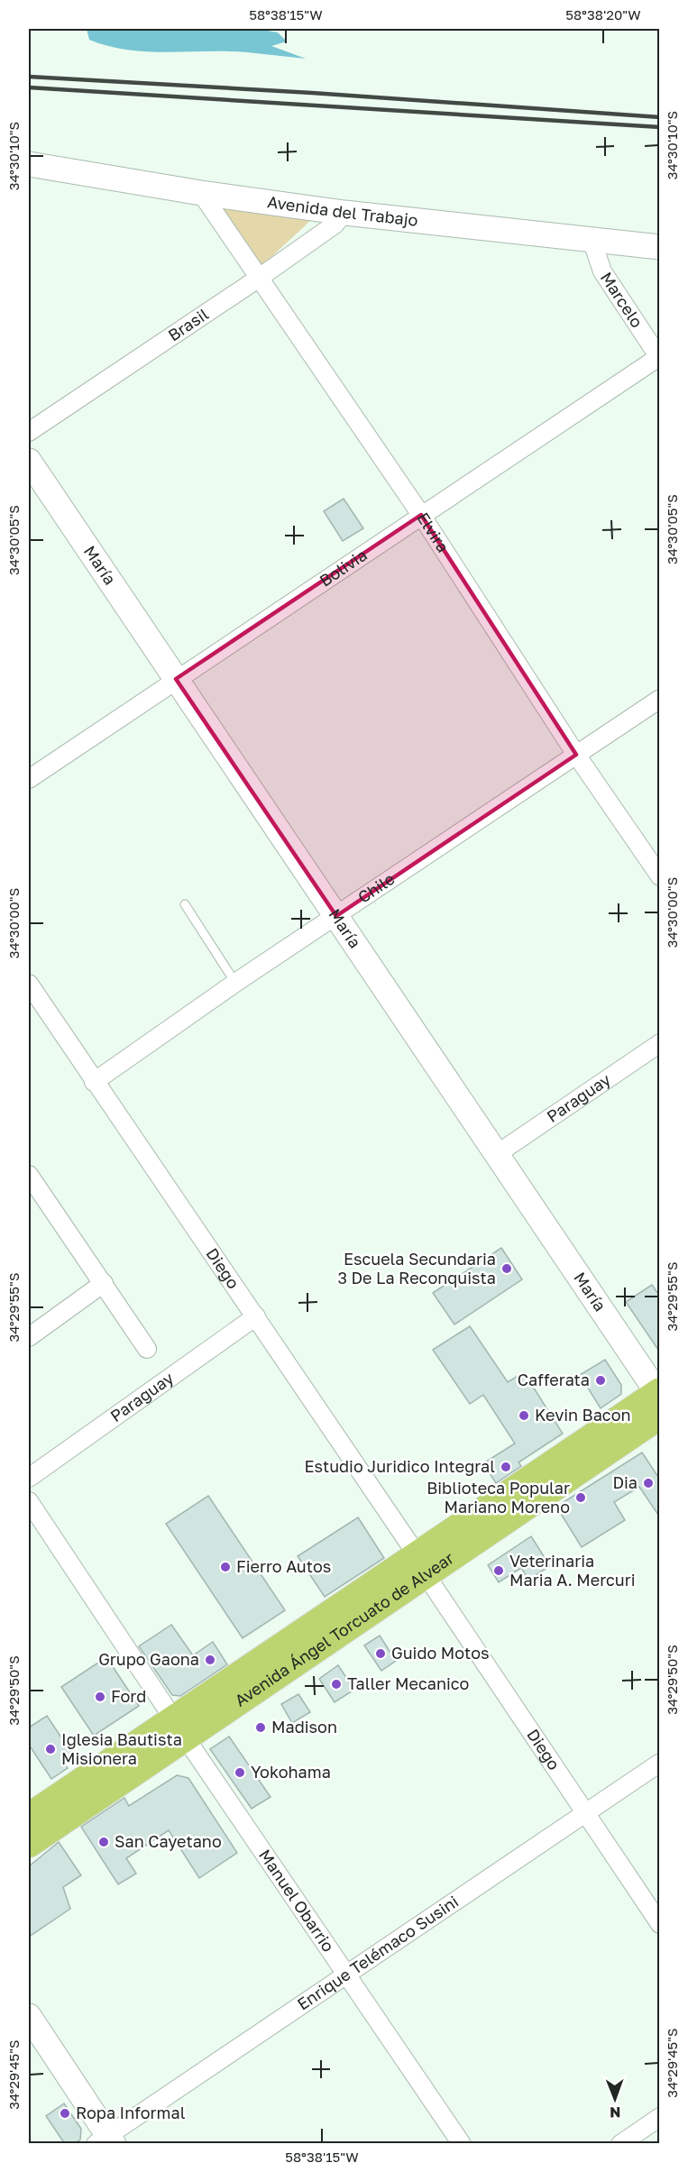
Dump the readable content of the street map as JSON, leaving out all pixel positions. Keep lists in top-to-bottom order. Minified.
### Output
{"streets":{"main road":["Avenida Ángel Torcuato de Alvear"],"street":["Avenida del Trabajo","Marcelo","Brasil","Elvira","María","Bolivia","Chile","Paraguay","Diego","Manuel Obarrio","Enrique Telémaco Susini"]},"crossings":[["Avenida del Trabajo","Marcelo"],["Avenida del Trabajo","Brasil"],["Avenida del Trabajo","Elvira"],["Marcelo","Bolivia"],["Brasil","Elvira"],["Elvira","Bolivia"],["Elvira","Chile"],["María","Bolivia"],["María","Chile"],["María","Paraguay"],["María","Avenida Ángel Torcuato de Alvear"],["Chile","Diego"],["Paraguay","Diego"],["Diego","Avenida Ángel Torcuato de Alvear"],["Diego","Enrique Telémaco Susini"],["Avenida Ángel Torcuato de Alvear","Manuel Obarrio"],["Manuel Obarrio","Enrique Telémaco Susini"]],"places":["Escuela Secundaria 3 De La Reconquista","Cafferata","Kevin Bacon","Estudio Juridico Integral","Dia","Biblioteca Popular Mariano Moreno","Fierro Autos","Veterinaria Maria A. Mercuri","Guido Motos","Grupo Gaona","Taller Mecanico","Ford","Madison","Iglesia Bautista Misionera","Yokohama","San Cayetano","Ropa Informal"],"north":"bottom","coordinates":["58°38'15\"W","58°38'20\"W","34°30'10\"S","34°30'05\"S","34°30'00\"S","34°29'55\"S","34°29'50\"S","34°29'45\"S"]}
